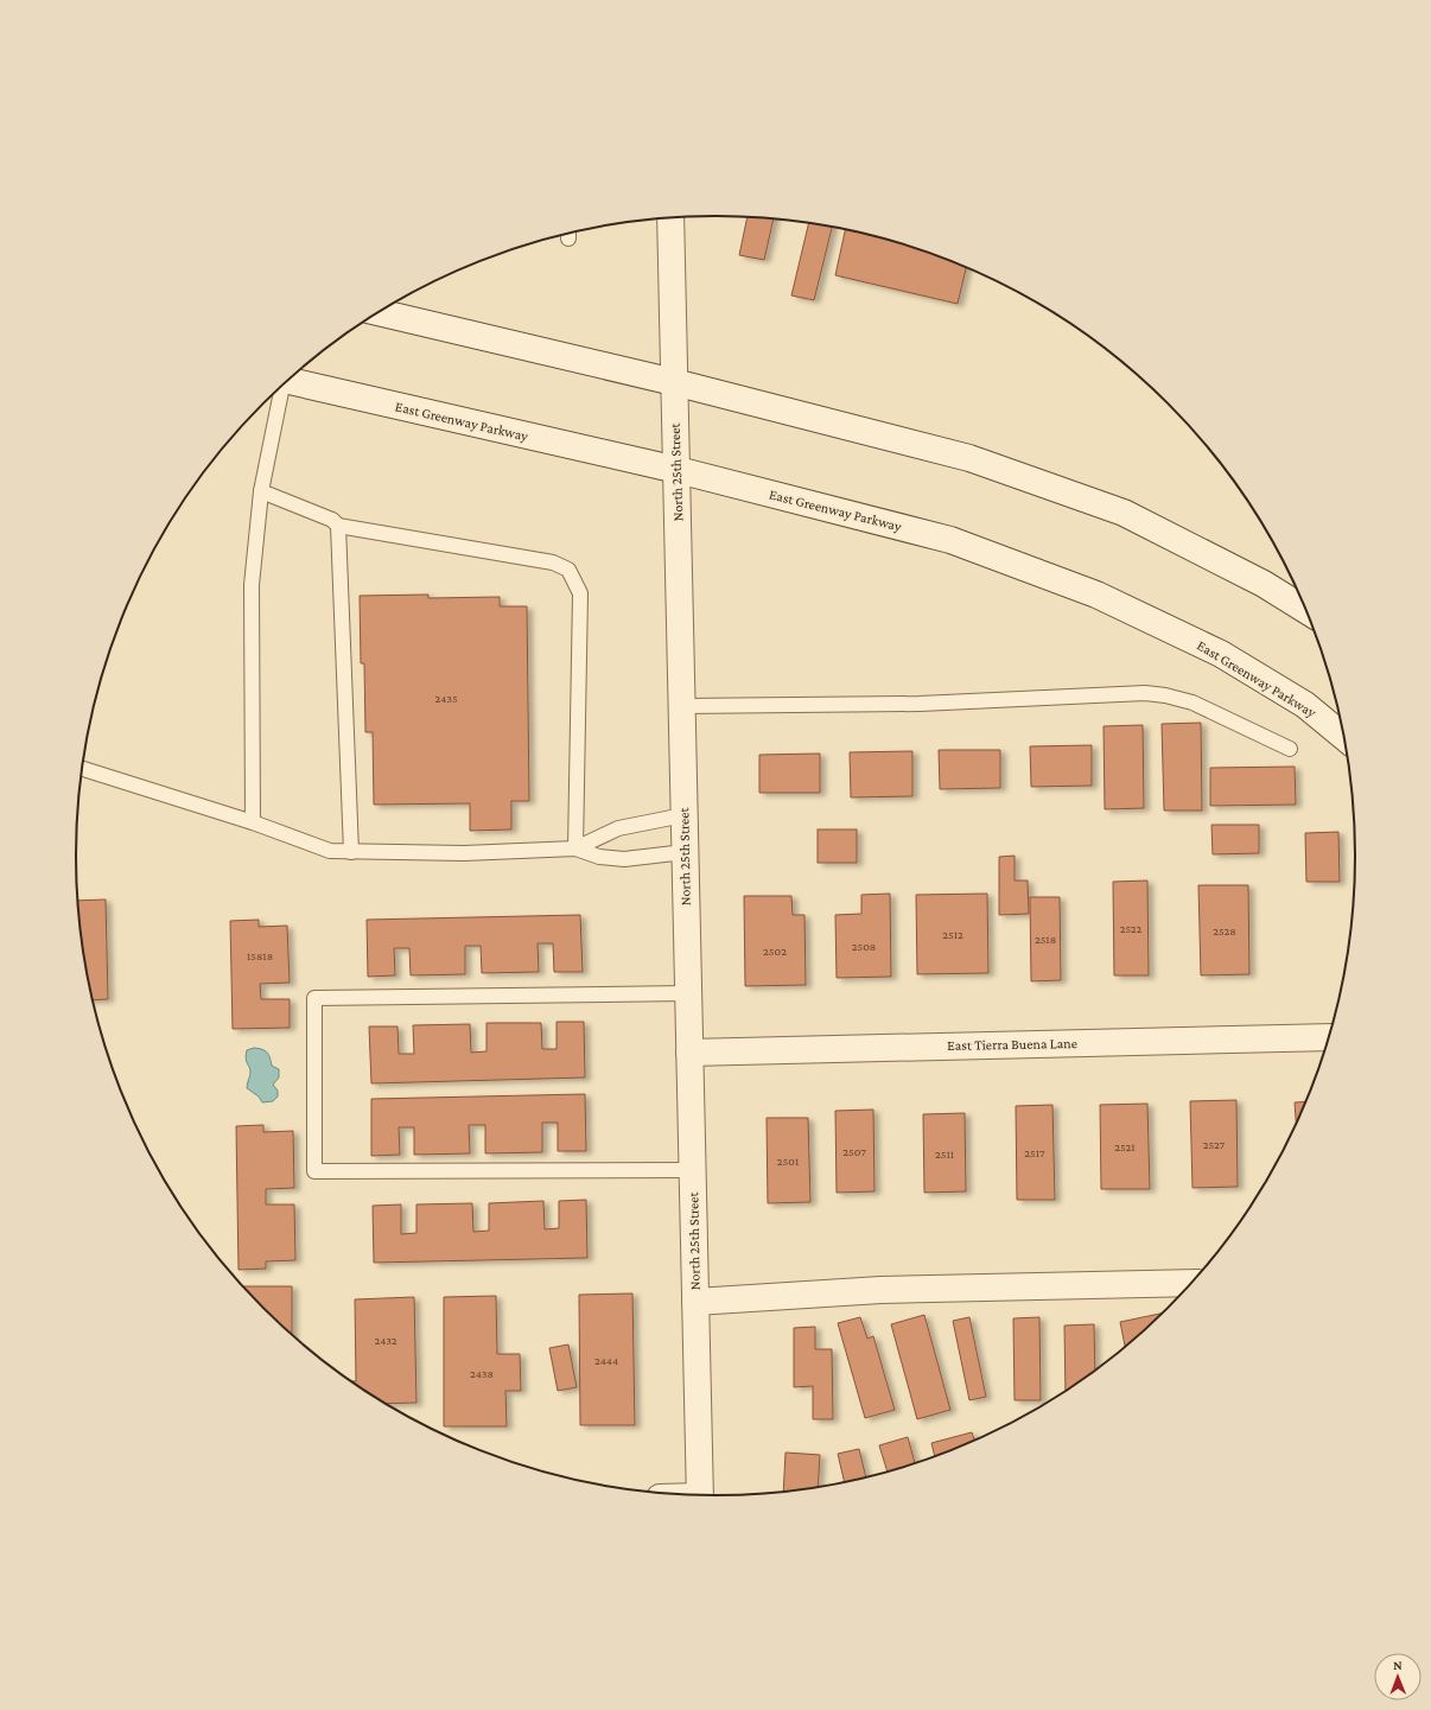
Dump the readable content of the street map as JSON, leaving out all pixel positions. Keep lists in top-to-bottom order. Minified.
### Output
{"streets":{"street":["East Greenway Parkway","North 25th Street","East Tierra Buena Lane"]},"crossings":[["East Greenway Parkway","North 25th Street"],["North 25th Street","East Tierra Buena Lane"]],"house_numbers":["2435","2522","2528","2512","2518","2508","2502","15818","2527","2521","2507","2517","2511","2501","2432","2444","2438"],"north":"top"}
